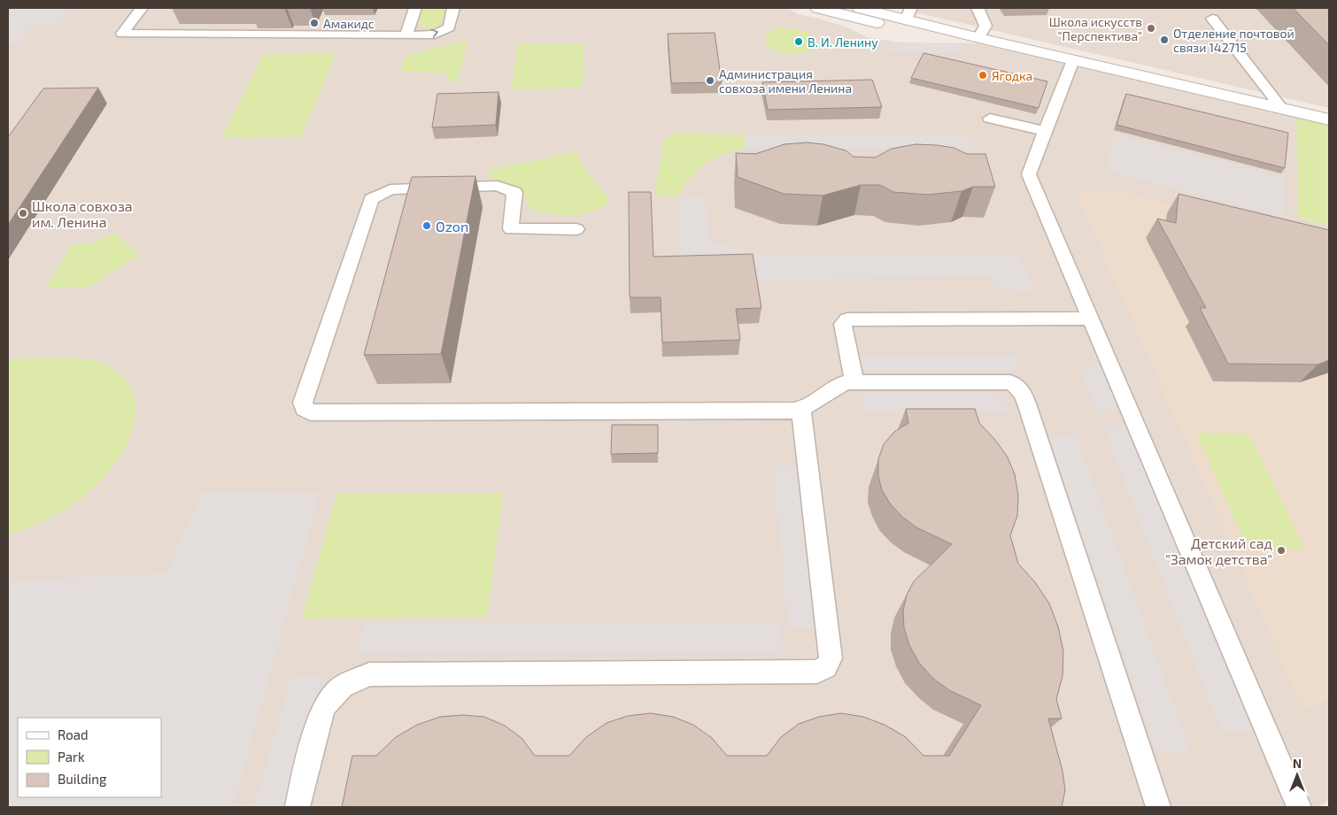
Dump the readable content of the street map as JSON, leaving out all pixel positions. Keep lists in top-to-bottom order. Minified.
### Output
{"places":["Амакидс","Школа искусств \"Перспектива\"","Отделение почтовой связи 142715","В. И. Ленину","Ягодка","Администрация совхоза имени Ленина","Школа совхоза им. Ленина","Ozon","Детский сад \"Замок детства\""],"legend":["Road","Park","Building"],"north":"top"}
